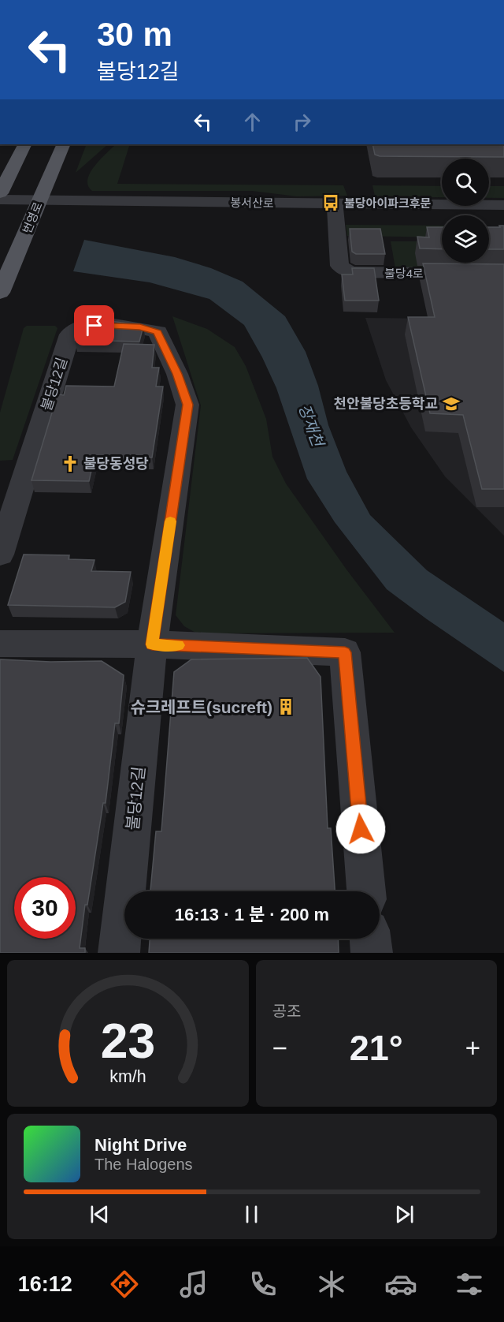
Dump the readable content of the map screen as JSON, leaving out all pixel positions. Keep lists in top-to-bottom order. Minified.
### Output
{"streets":{"main road":["번영로"],"street":["봉서산로","불당4로","불당12길"]},"crossings":[["봉서산로","번영로"],["봉서산로","불당4로"]],"water":["장재천"],"places":{"bus stop":["불당아이파크후문"],"school or university":["천안불당초등학교"],"church":["불당동성당"],"building":["슈크레프트(sucreft)"]},"page":{"turn":["30 m","불당12길"],"limit":"30","trip":"16:13 · 1 분 · 200 m","tile":"공조","heat":["−","21°","+"],"song":["Night Drive","The Halogens"],"tabs":"16:12","gauge":["23","km/h"]}}
